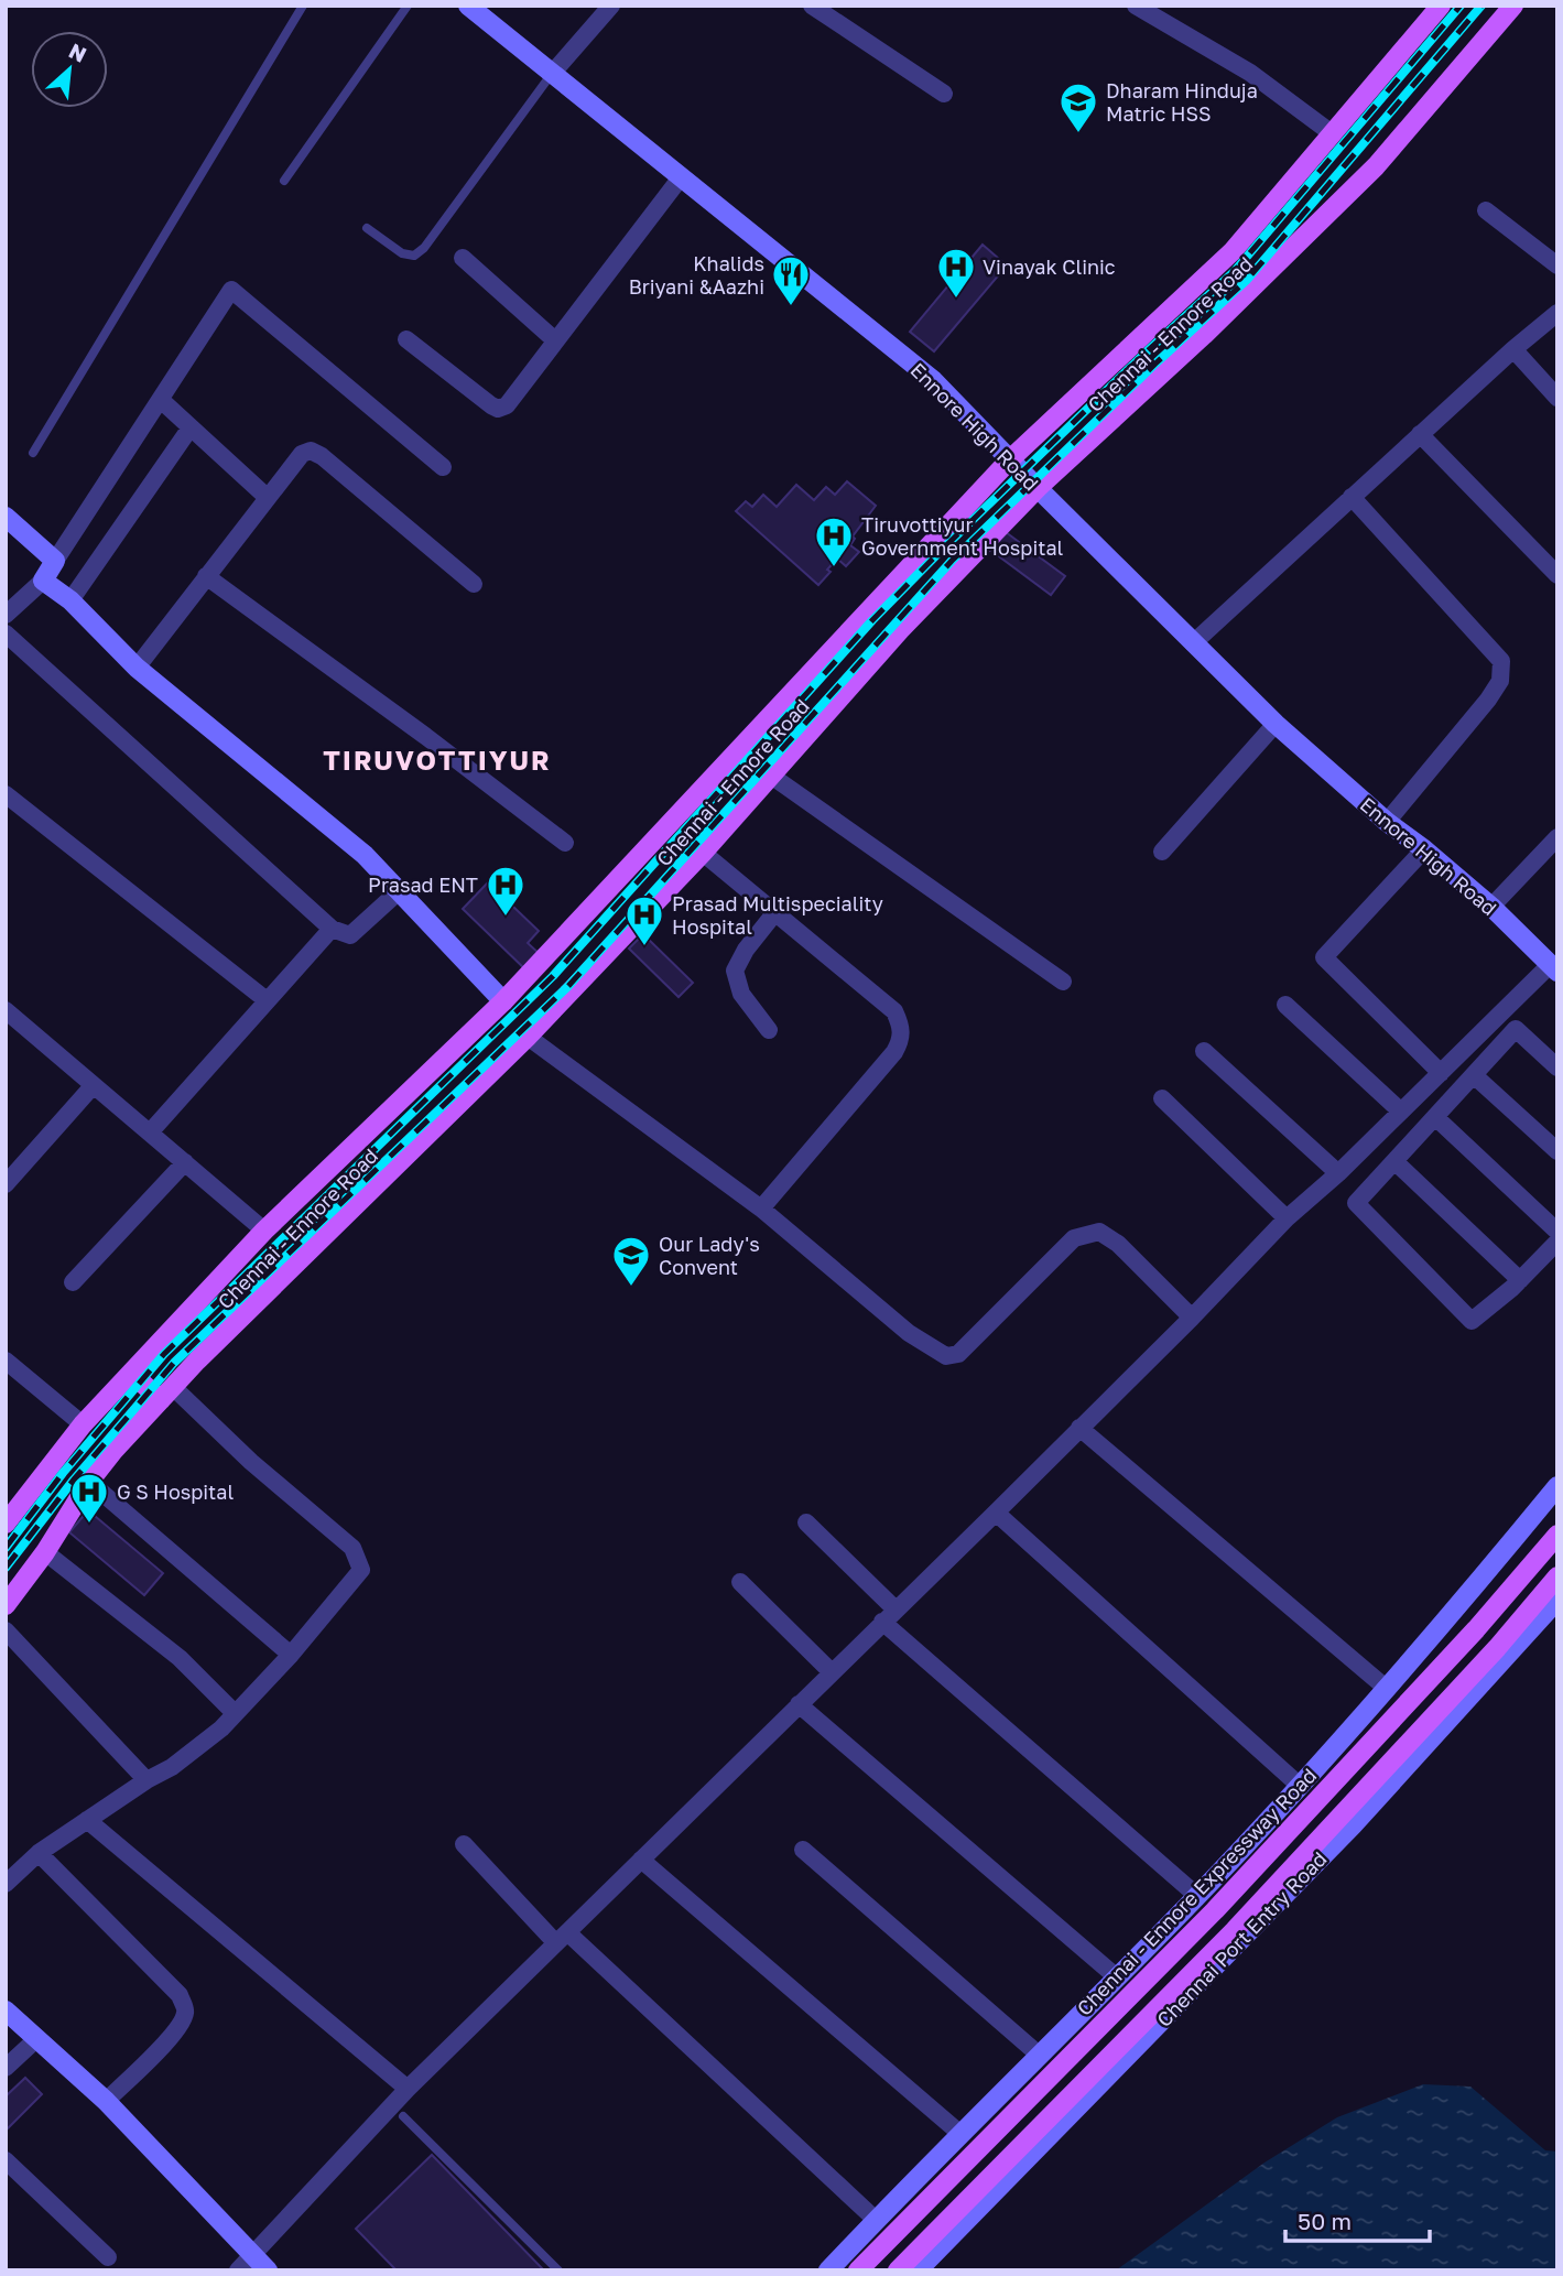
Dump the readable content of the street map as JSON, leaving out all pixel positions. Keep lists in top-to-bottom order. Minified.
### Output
{"streets":{"main road":["Chennai - Ennore Road","Chennai - Ennore Expressway Road"],"street":["Ennore High Road","Chennai Port Entry Road"]},"crossings":[["Chennai - Ennore Road","Ennore High Road"]],"districts":["TIRUVOTTIYUR"],"places":{"school or university":["Dharam Hinduja Matric HSS","Our Lady's Convent"],"hospital":["Vinayak Clinic","Tiruvottiyur Government Hospital","Prasad ENT","Prasad Multispeciality Hospital","G S Hospital"],"restaurant":["Khalids Briyani &Aazhi"]},"scale_bar":"50 m","north":"top right"}
